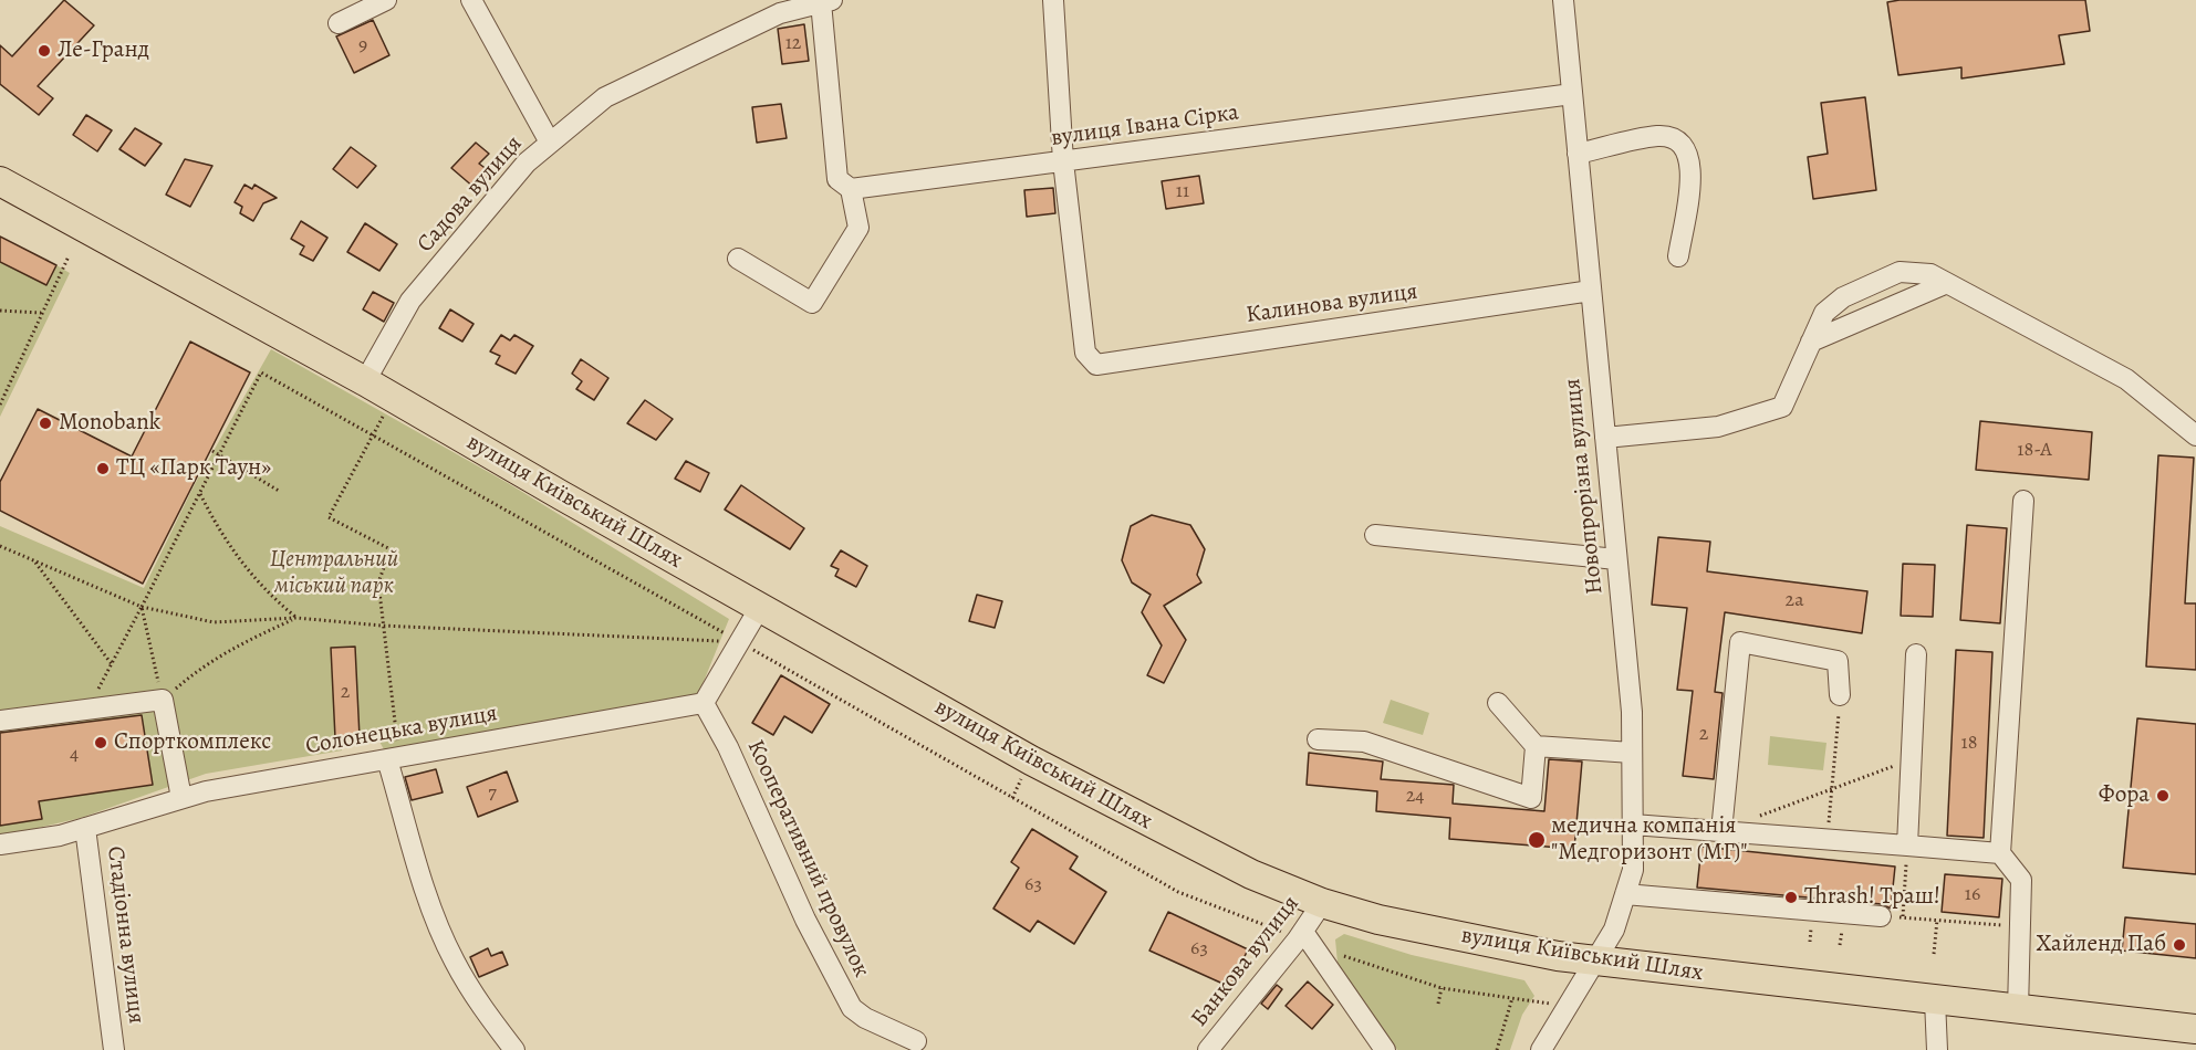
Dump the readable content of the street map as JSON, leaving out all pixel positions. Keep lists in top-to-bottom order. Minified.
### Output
{"streets":{"highway":["вулиця Київський Шлях"],"street":["вулиця Івана Сірка","Садова вулиця","Калинова вулиця","Новопрорізна вулиця","Солонецька вулиця","Кооперативний провулок","Стадіонна вулиця","Банкова вулиця"]},"crossings":[["вулиця Івана Сірка","Калинова вулиця"],["вулиця Івана Сірка","Новопрорізна вулиця"],["Садова вулиця","вулиця Київський Шлях"],["Калинова вулиця","Новопрорізна вулиця"],["Новопрорізна вулиця","вулиця Київський Шлях"],["вулиця Київський Шлях","Банкова вулиця"],["Солонецька вулиця","Кооперативний провулок"],["Солонецька вулиця","Стадіонна вулиця"]],"parks":["Центральний міський парк"],"places":["Ле-Гранд","Monobank","ТЦ «Парк Таун»","Спорткомплекс","Фора","медична компанія \"Медгоризонт (МГ)\"","Thrash! Траш!","Хайленд Паб"],"house_numbers":["12","9","11","18-А","2а","2","2","18","4","7","24","63","16","63"]}
